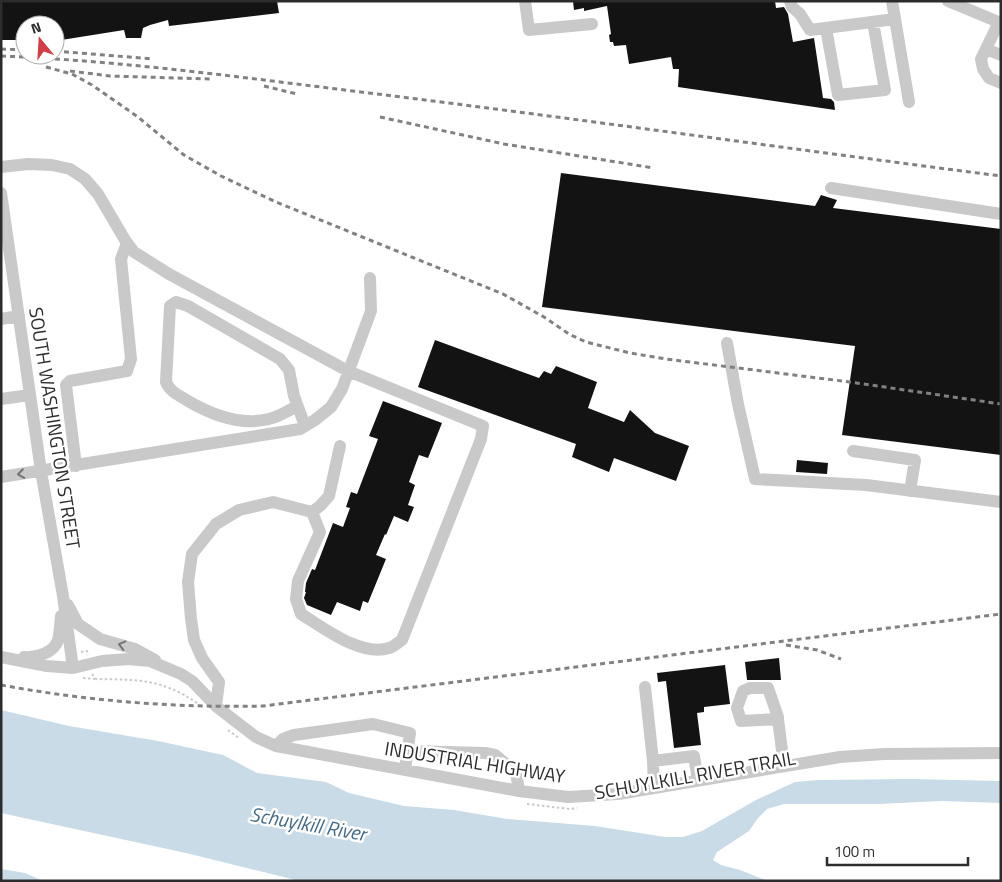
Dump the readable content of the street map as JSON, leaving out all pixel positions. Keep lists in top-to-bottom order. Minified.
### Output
{"streets":{"street":["SOUTH WASHINGTON STREET","INDUSTRIAL HIGHWAY"],"path":["SCHUYLKILL RIVER TRAIL"]},"crossings":[["SOUTH WASHINGTON STREET","INDUSTRIAL HIGHWAY"],["INDUSTRIAL HIGHWAY","SCHUYLKILL RIVER TRAIL"]],"water":["Schuylkill River"],"scale_bar":"100 m","north":"top"}
